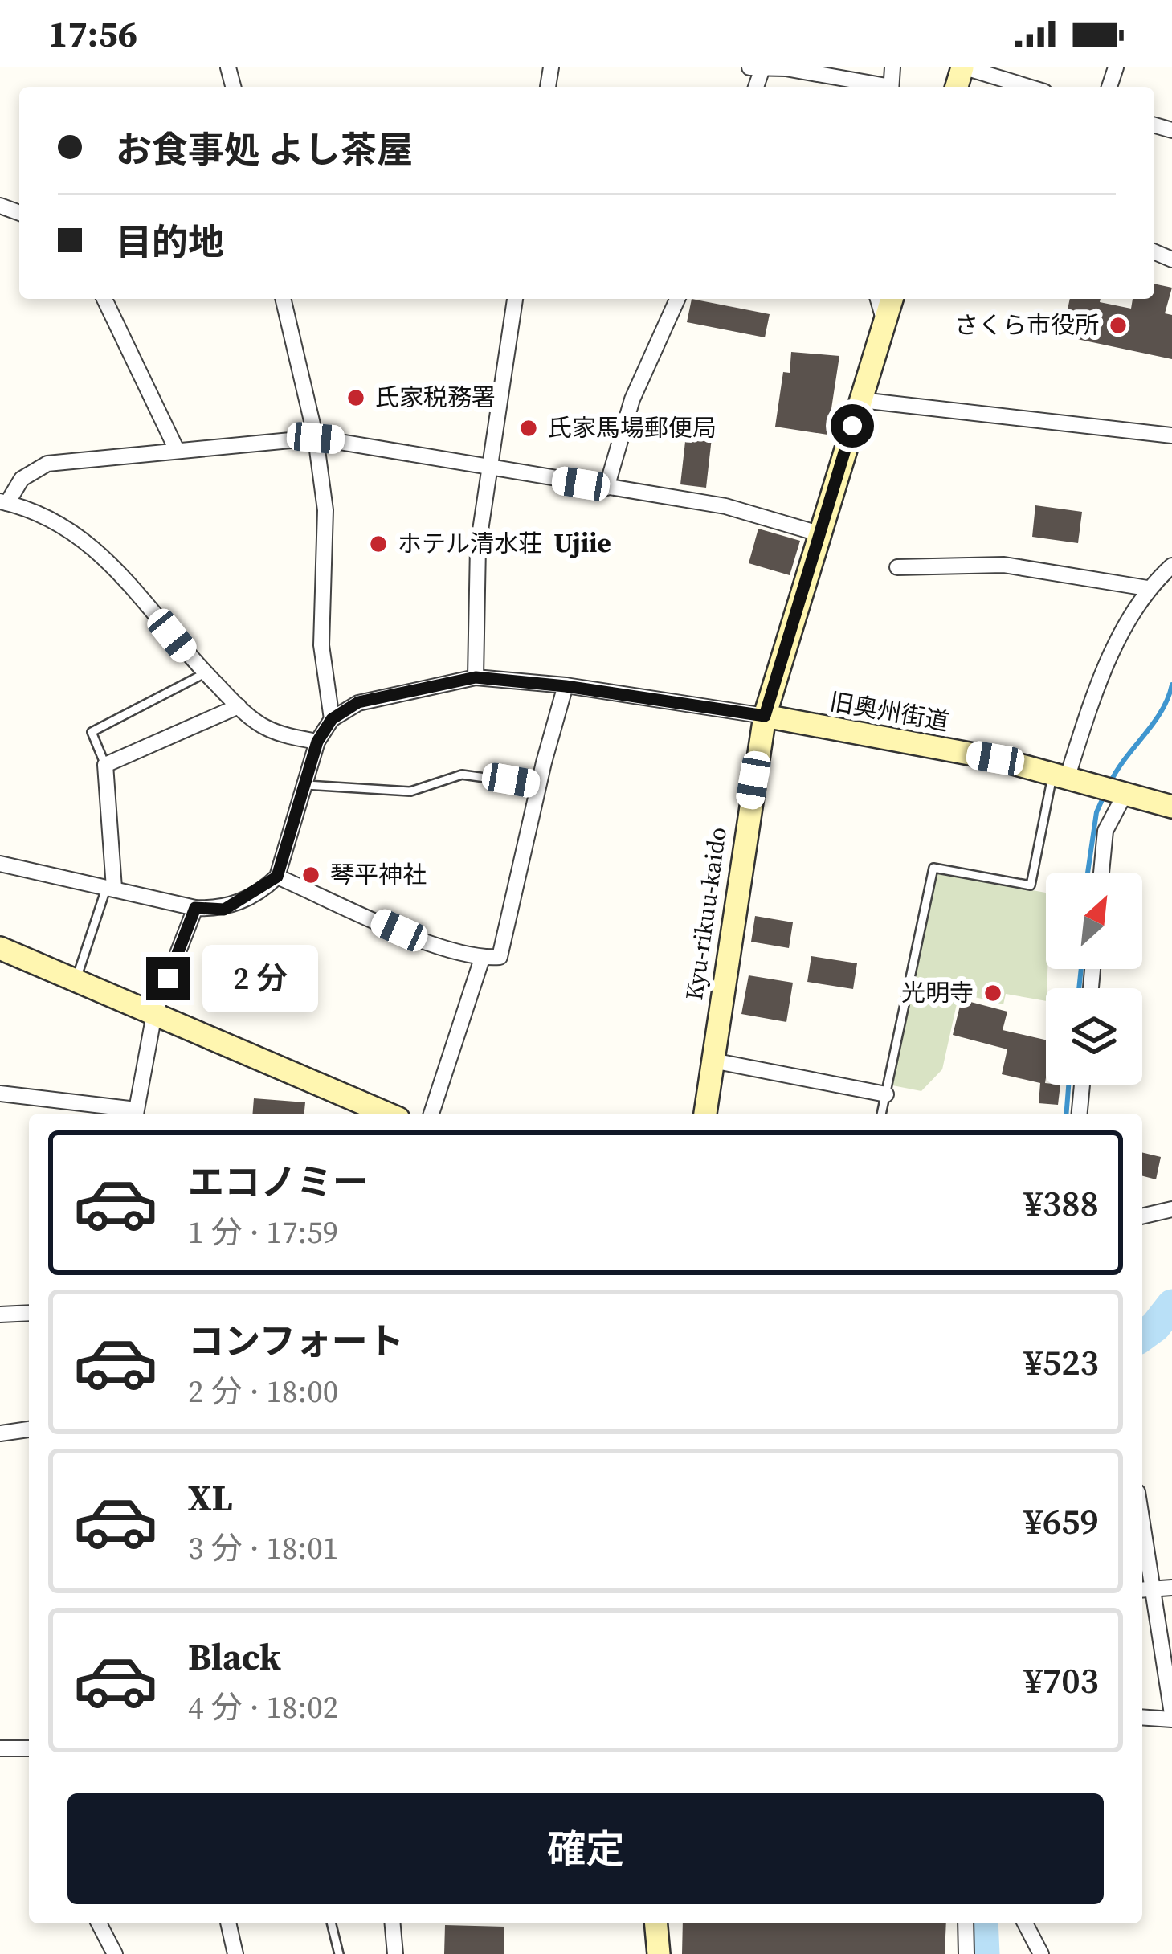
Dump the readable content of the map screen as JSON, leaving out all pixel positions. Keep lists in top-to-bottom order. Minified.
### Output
{"streets":{"main road":["旧奥州街道","Kyu-rikuu-kaido"]},"crossings":[["旧奥州街道","Kyu-rikuu-kaido"]],"districts":["Ujiie"],"places":["さくら市役所","氏家税務署","氏家馬場郵便局","ホテル清水荘","琴平神社","光明寺"],"north":"top right","page":{"status":"17:56","banner":["お食事処 よし茶屋","目的地"],"bubble":"2 分","list":[{"name":"エコノミー","note":"1 分 · 17:59","value":"¥388"},{"name":"コンフォート","note":"2 分 · 18:00","value":"¥523"},{"name":"XL","note":"3 分 · 18:01","value":"¥659"},{"name":"Black","note":"4 分 · 18:02","value":"¥703"}],"buttons":"確定"}}
